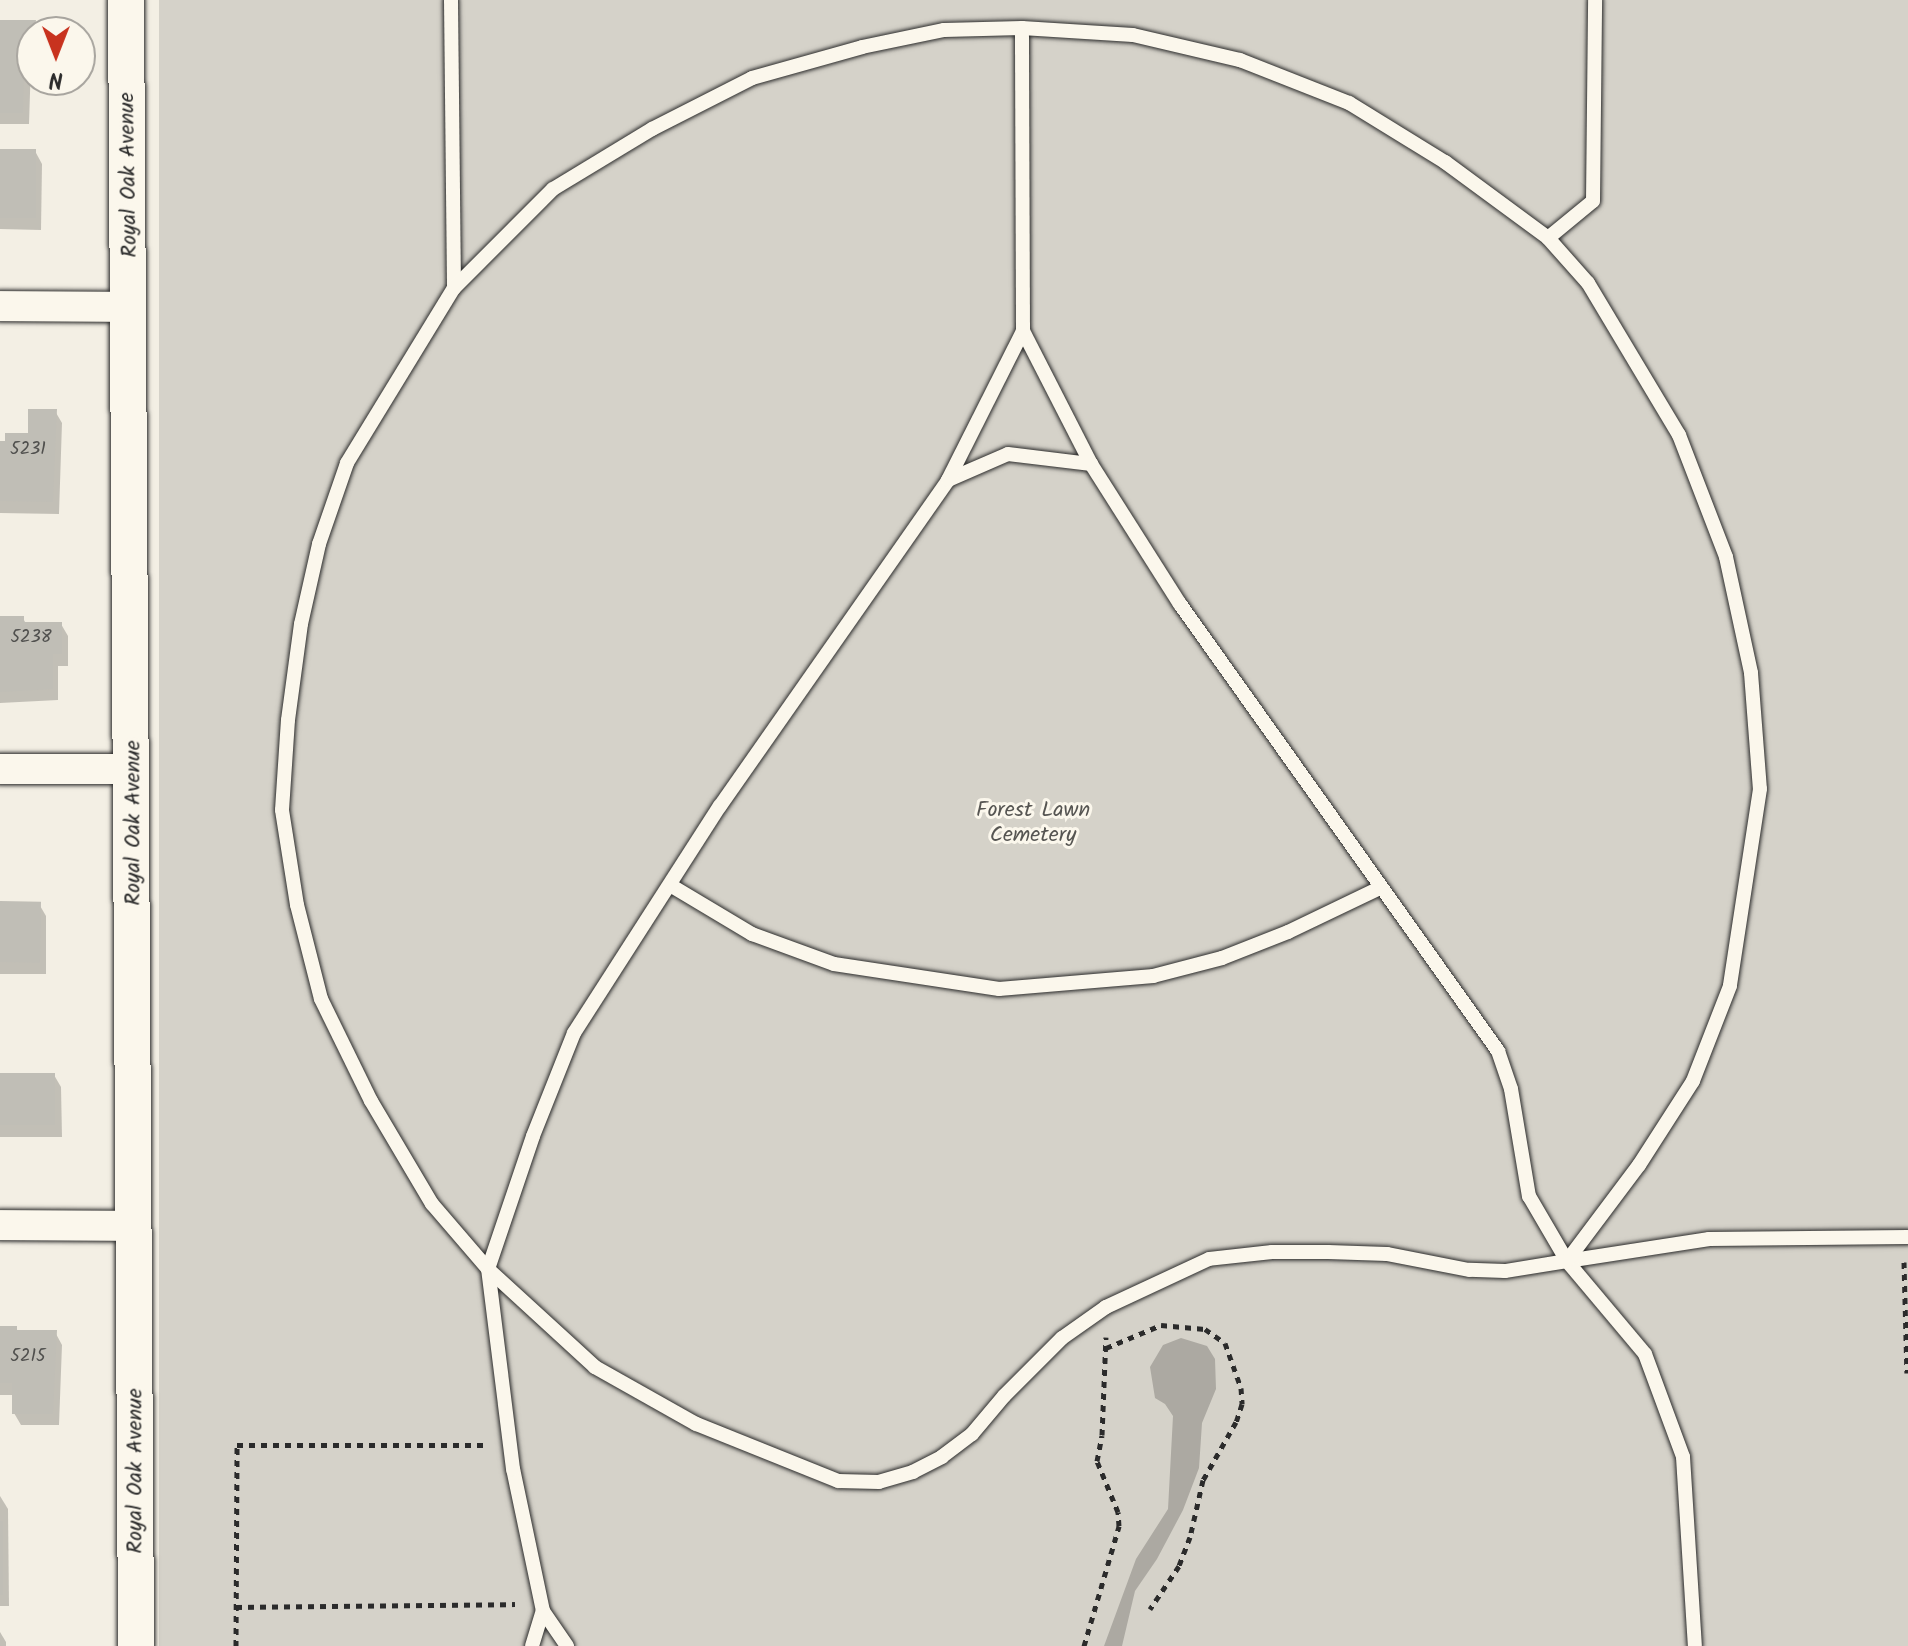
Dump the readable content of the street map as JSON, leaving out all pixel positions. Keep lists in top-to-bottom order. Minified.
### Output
{"streets":{"street":["Royal Oak Avenue"]},"parks":["Forest Lawn Cemetery"],"house_numbers":["5231","5238","5215"],"north":"bottom"}
